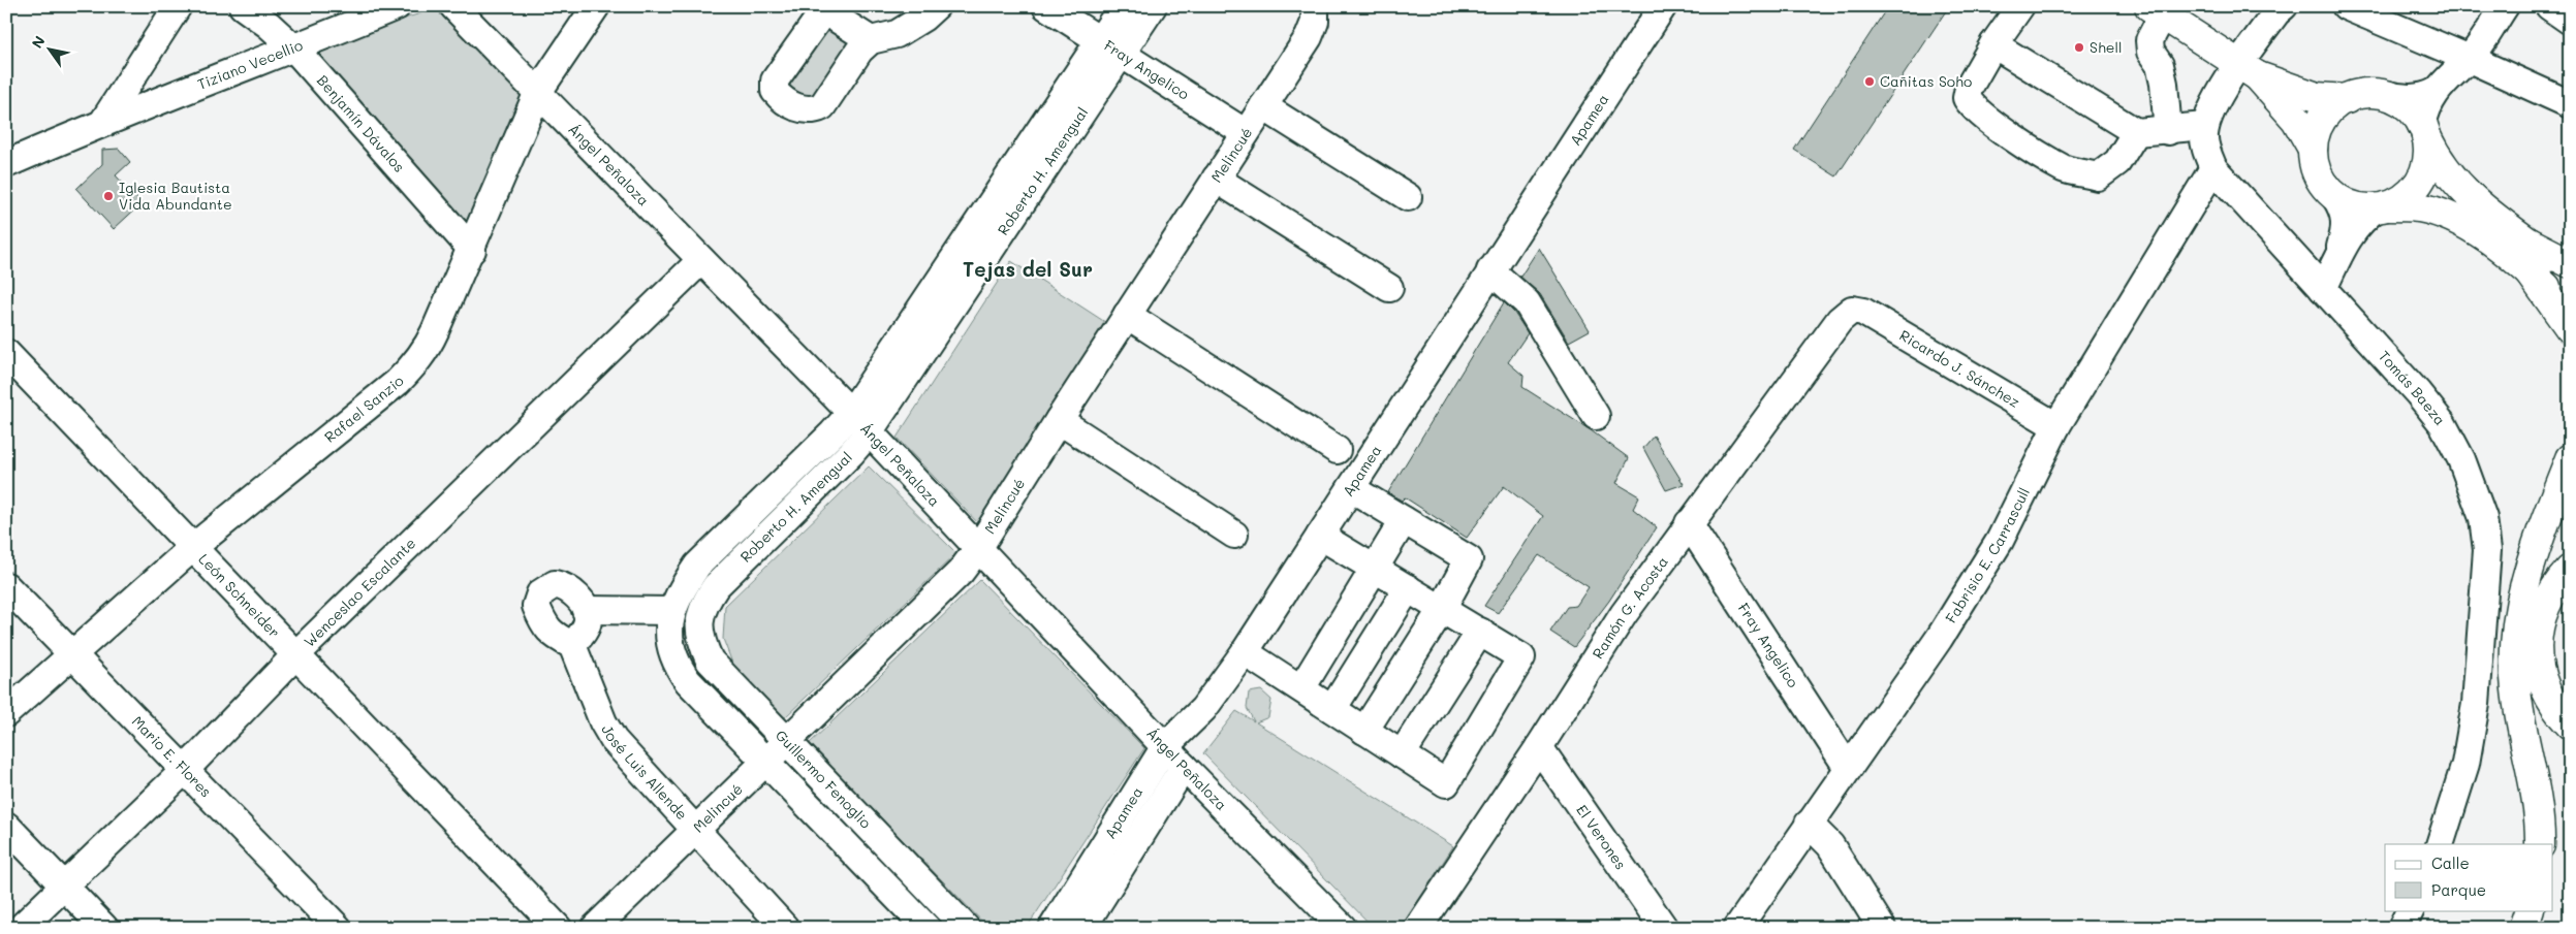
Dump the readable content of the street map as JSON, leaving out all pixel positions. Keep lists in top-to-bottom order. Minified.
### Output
{"streets":{"street":["Tiziano Vecellio","Fray Angelico","Apamea","Benjamín Dávalos","Melincué","Ángel Peñaloza","Roberto H. Amengual","Ricardo J. Sánchez","Tomás Baeza","Rafael Sanzio","Fabrisio E. Carrascull","Wenceslao Escalante","León Schneider","Ramón G. Acosta","Mario E. Flores","José Luis Allende","Guillermo Fenoglio","El Verones"]},"crossings":[["Tiziano Vecellio","Benjamín Dávalos"],["Fray Angelico","Melincué"],["Fray Angelico","Roberto H. Amengual"],["Fray Angelico","Fabrisio E. Carrascull"],["Fray Angelico","Ramón G. Acosta"],["Apamea","Ángel Peñaloza"],["Benjamín Dávalos","Rafael Sanzio"],["Melincué","Ángel Peñaloza"],["Melincué","José Luis Allende"],["Melincué","Guillermo Fenoglio"],["Ángel Peñaloza","Roberto H. Amengual"],["Ángel Peñaloza","Rafael Sanzio"],["Ángel Peñaloza","Wenceslao Escalante"],["Roberto H. Amengual","Guillermo Fenoglio"],["Ricardo J. Sánchez","Fabrisio E. Carrascull"],["Ricardo J. Sánchez","Ramón G. Acosta"],["Tomás Baeza","Fabrisio E. Carrascull"],["Rafael Sanzio","León Schneider"],["Rafael Sanzio","Mario E. Flores"],["Wenceslao Escalante","León Schneider"],["Wenceslao Escalante","Mario E. Flores"],["Ramón G. Acosta","El Verones"]],"districts":["Tejas del Sur"],"places":["Shell","Cañitas Soho","Iglesia Bautista Vida Abundante"],"legend":["Calle","Parque"],"north":"top left"}
